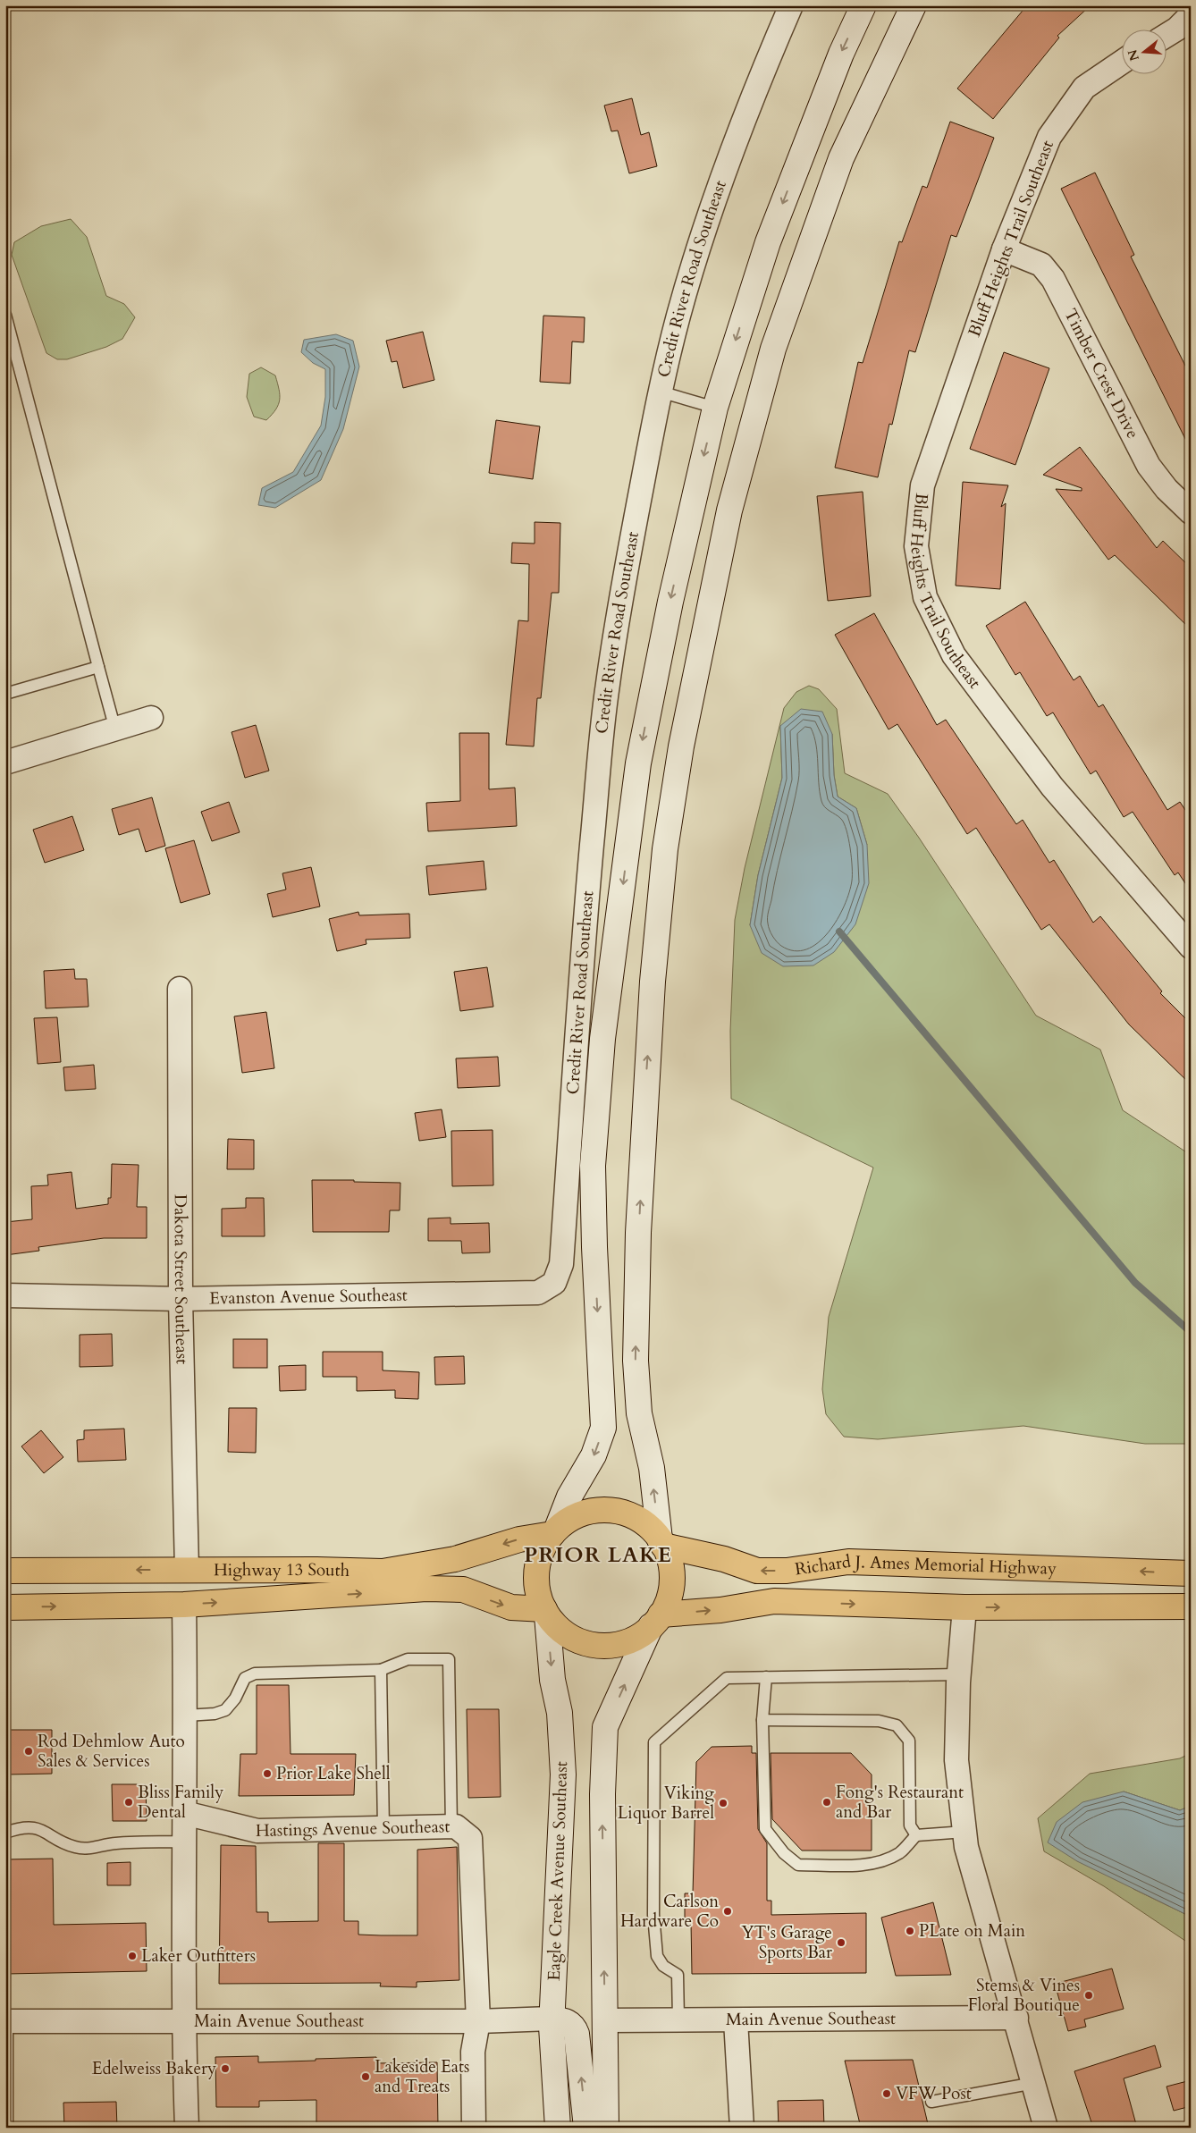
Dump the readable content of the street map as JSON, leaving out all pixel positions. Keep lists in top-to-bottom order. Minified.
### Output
{"streets":{"main road":["Richard J. Ames Memorial Highway","Highway 13 South","Eagle Creek Avenue Southeast"],"street":["Bluff Heights Trail Southeast","Credit River Road Southeast","Timber Crest Drive","Dakota Street Southeast","Evanston Avenue Southeast","Hastings Avenue Southeast","Main Avenue Southeast"]},"crossings":[["Bluff Heights Trail Southeast","Timber Crest Drive"],["Credit River Road Southeast","Evanston Avenue Southeast"],["Dakota Street Southeast","Evanston Avenue Southeast"],["Dakota Street Southeast","Highway 13 South"],["Richard J. Ames Memorial Highway","Highway 13 South"],["Richard J. Ames Memorial Highway","Eagle Creek Avenue Southeast"],["Highway 13 South","Eagle Creek Avenue Southeast"],["Hastings Avenue Southeast","Main Avenue Southeast"],["Eagle Creek Avenue Southeast","Main Avenue Southeast"]],"districts":["PRIOR LAKE"],"places":["Rod Dehmlow Auto Sales & Services","Prior Lake Shell","Bliss Family Dental","Fong's Restaurant and Bar","Viking Liquor Barrel","Carlson Hardware Co","PLate on Main","YT's Garage Sports Bar","Laker Outfitters","Stems & Vines Floral Boutique","Edelweiss Bakery","Lakeside Eats and Treats","VFW Post"],"north":"left"}
